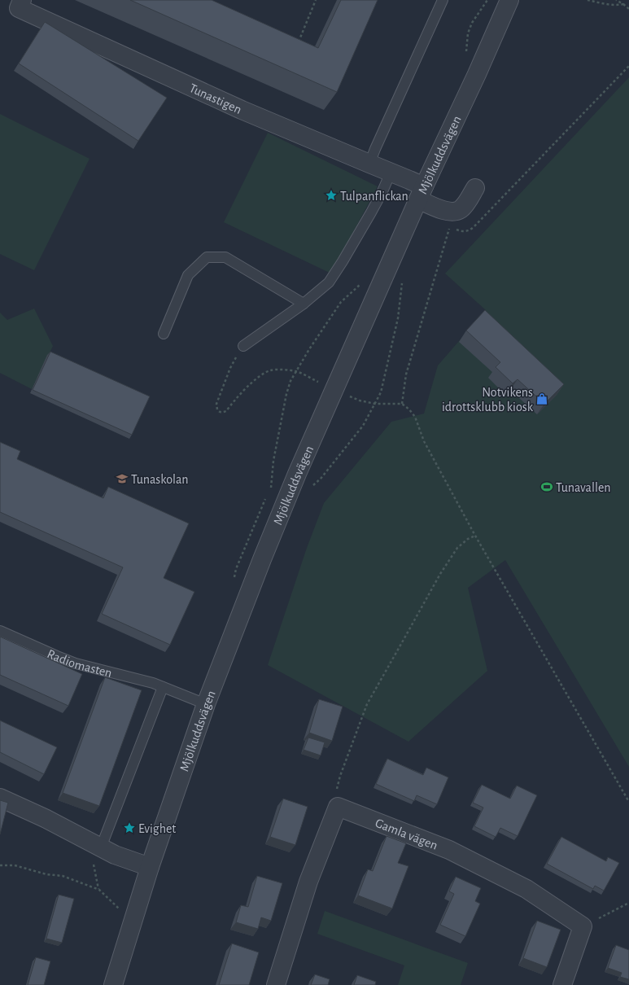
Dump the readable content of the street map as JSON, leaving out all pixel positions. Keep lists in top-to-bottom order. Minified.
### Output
{"streets":{"street":["Tunastigen","Mjölkuddsvägen","Gamla vägen"],"lane":["Radiomasten"]},"crossings":[["Tunastigen","Mjölkuddsvägen"],["Mjölkuddsvägen","Radiomasten"]],"places":{"place":["Tulpanflickan","Evighet"],"shop":["Notvikens idrottsklubb kiosk"],"school or university":["Tunaskolan"],"sports":["Tunavallen"]}}
